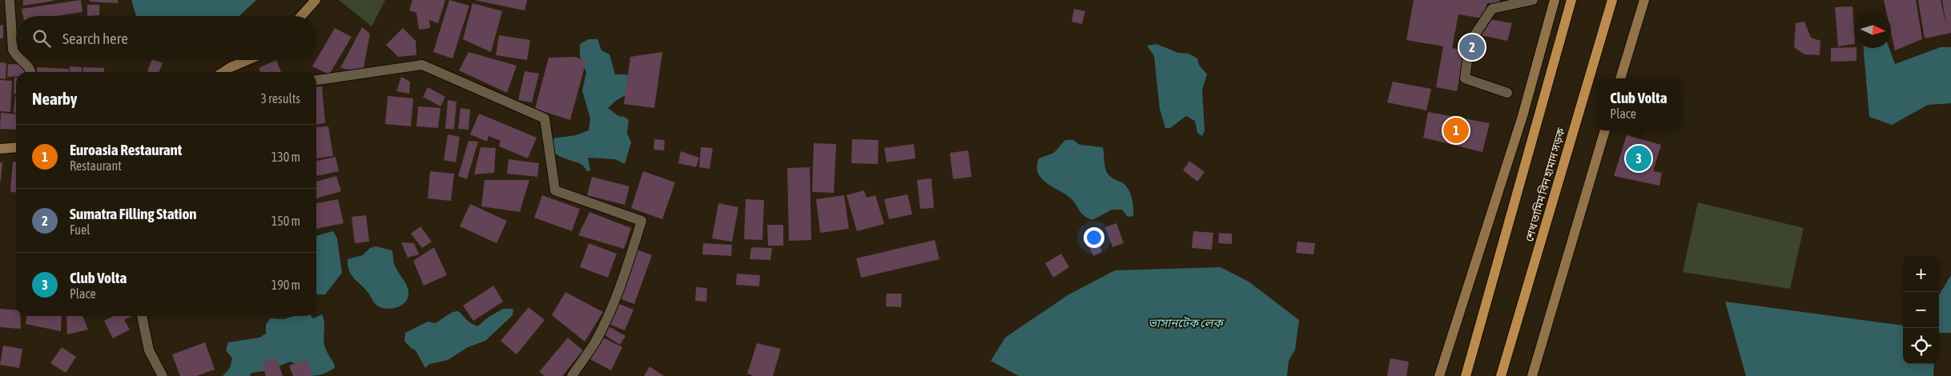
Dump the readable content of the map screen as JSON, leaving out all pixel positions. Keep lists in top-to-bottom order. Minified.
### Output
{"streets":{"main road":["শেখ তামিম বিন হামাদ সড়ক"]},"water":["ভাসানটেক লেক"],"north":"right","page":{"search":"Search here","pins":["2","1","3"],"heading":["Nearby","3 results"],"popup":["Club Volta","Place"],"list":[{"mark":"1","name":"Euroasia Restaurant","note":"Restaurant","value":"130 m"},{"mark":"2","name":"Sumatra Filling Station","note":"Fuel","value":"150 m"},{"mark":"3","name":"Club Volta","note":"Place","value":"190 m"}],"map_buttons":["+","−"]}}
